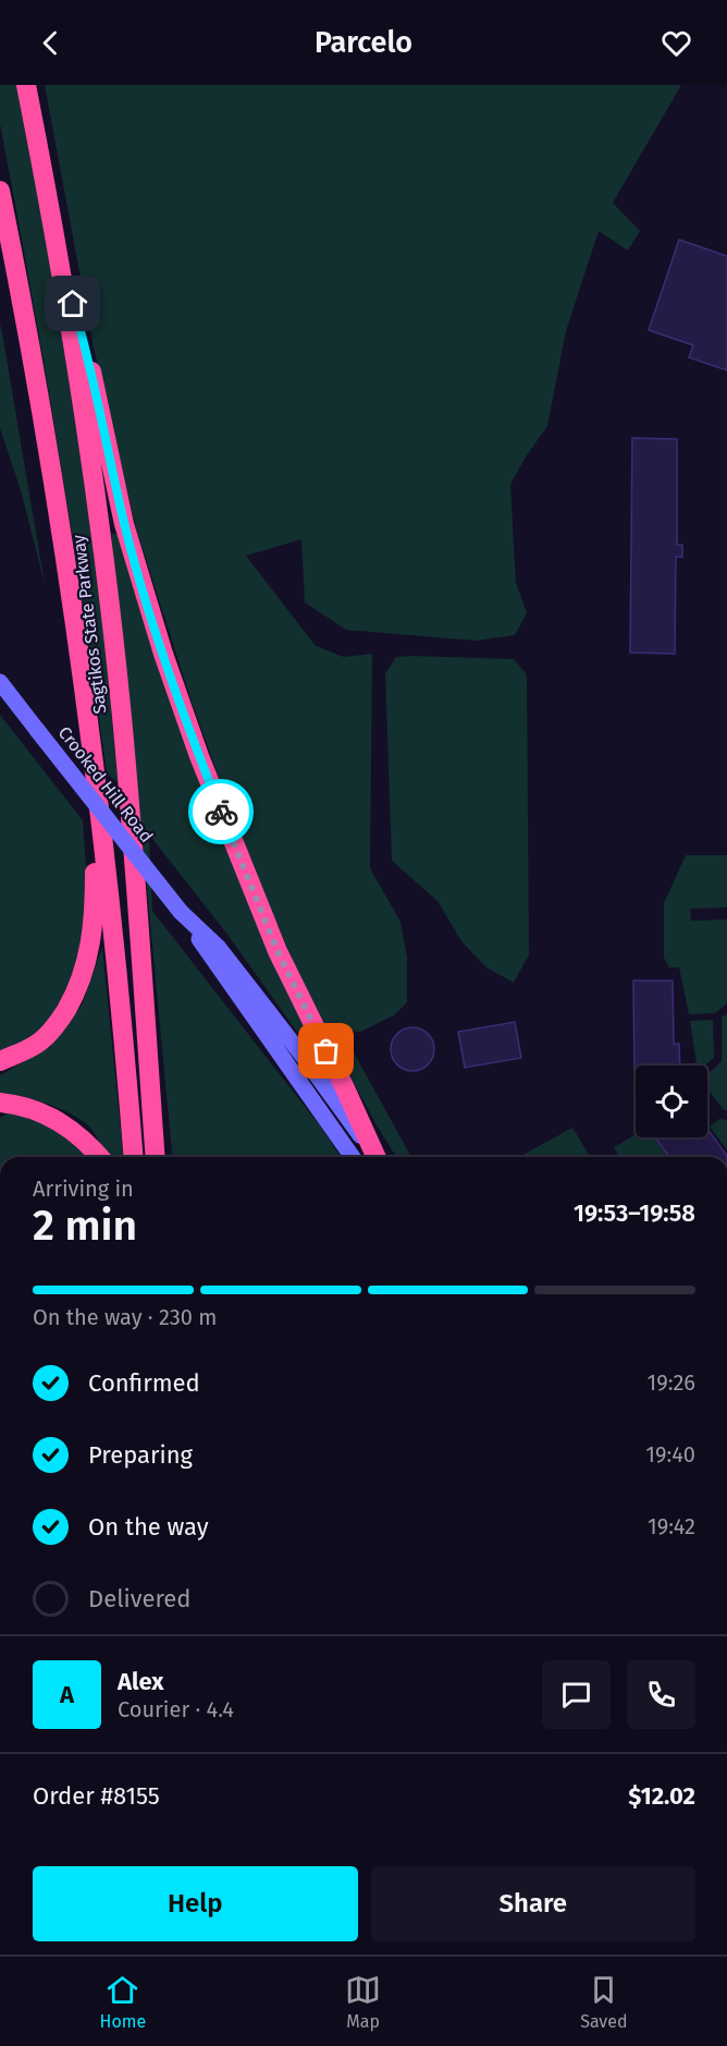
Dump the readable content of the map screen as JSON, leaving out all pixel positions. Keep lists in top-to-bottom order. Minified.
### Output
{"streets":{"highway":["Sagtikos State Parkway"],"main road":["Crooked Hill Road"]},"page":{"header":"Parcelo","heading":["2 min","Arriving in","19:53–19:58"],"panel":["Alex","Courier · 4.4","Order #8155","$12.02"],"bar":"On the way · 230 m","list":[["Confirmed","19:26"],["Preparing","19:40"],["On the way","19:42"],"Delivered"],"round":"A","buttons":["Help","Share"],"tabs":["Home","Map","Saved"]}}
